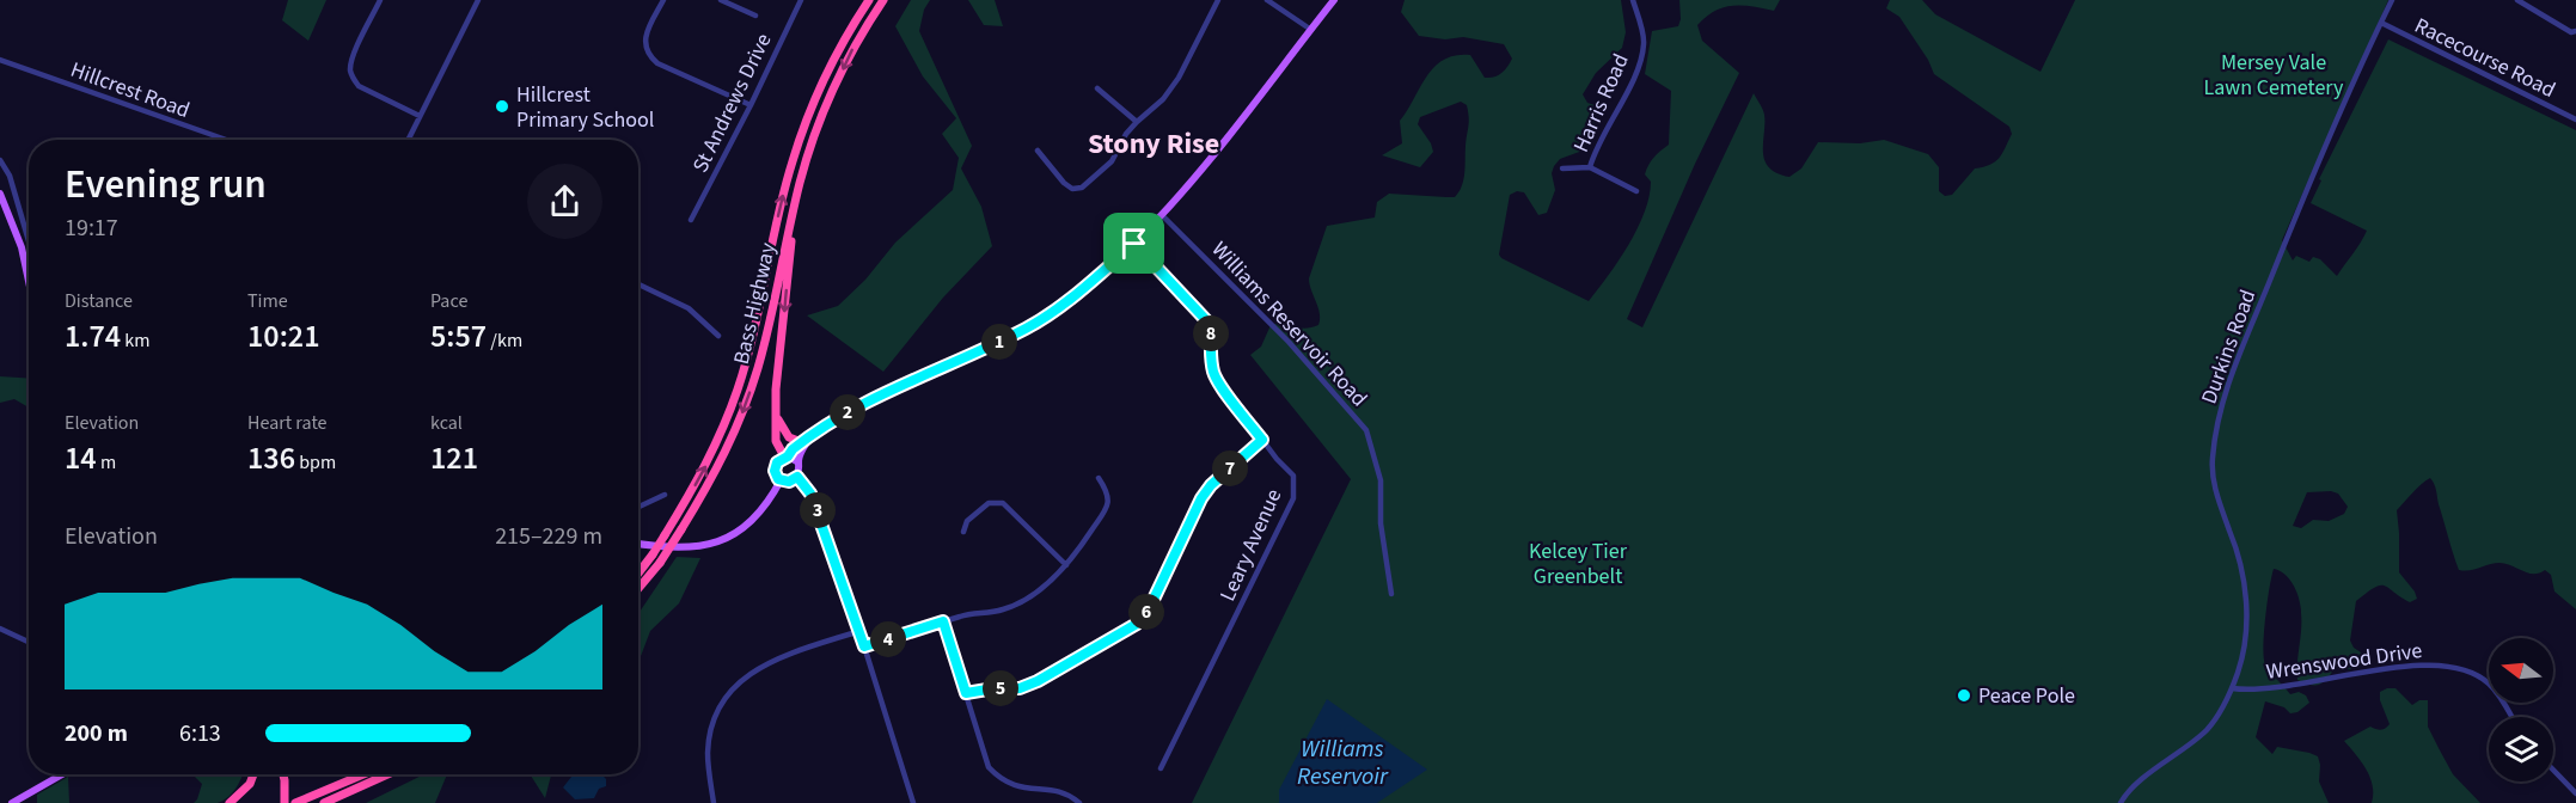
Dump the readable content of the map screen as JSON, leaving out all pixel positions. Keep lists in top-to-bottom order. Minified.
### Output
{"streets":{"highway":["Bass Highway"],"street":["Racecourse Road","Hillcrest Road","St Andrews Drive","Harris Road","Williams Reservoir Road","Durkins Road","Leary Avenue","Wrenswood Drive"]},"crossings":[["Racecourse Road","Durkins Road"],["Durkins Road","Wrenswood Drive"]],"districts":["Stony Rise"],"water":["Williams Reservoir"],"parks":["Mersey Vale Lawn Cemetery","Kelcey Tier Greenbelt"],"places":["Hillcrest Primary School","Peace Pole"],"north":"left","page":{"heading":["Evening run","19:17"],"stats":[["Distance","1.74 km"],["Time","10:21"],["Pace","5:57 /km"],["Elevation","14 m"],["Heart rate","136 bpm"],["kcal","121"]],"pins":["8","1","2","7","3","6","4","5"],"chart":["Elevation","215–229 m"],"list":[{"name":"200 m","note":"6:13"}]}}
